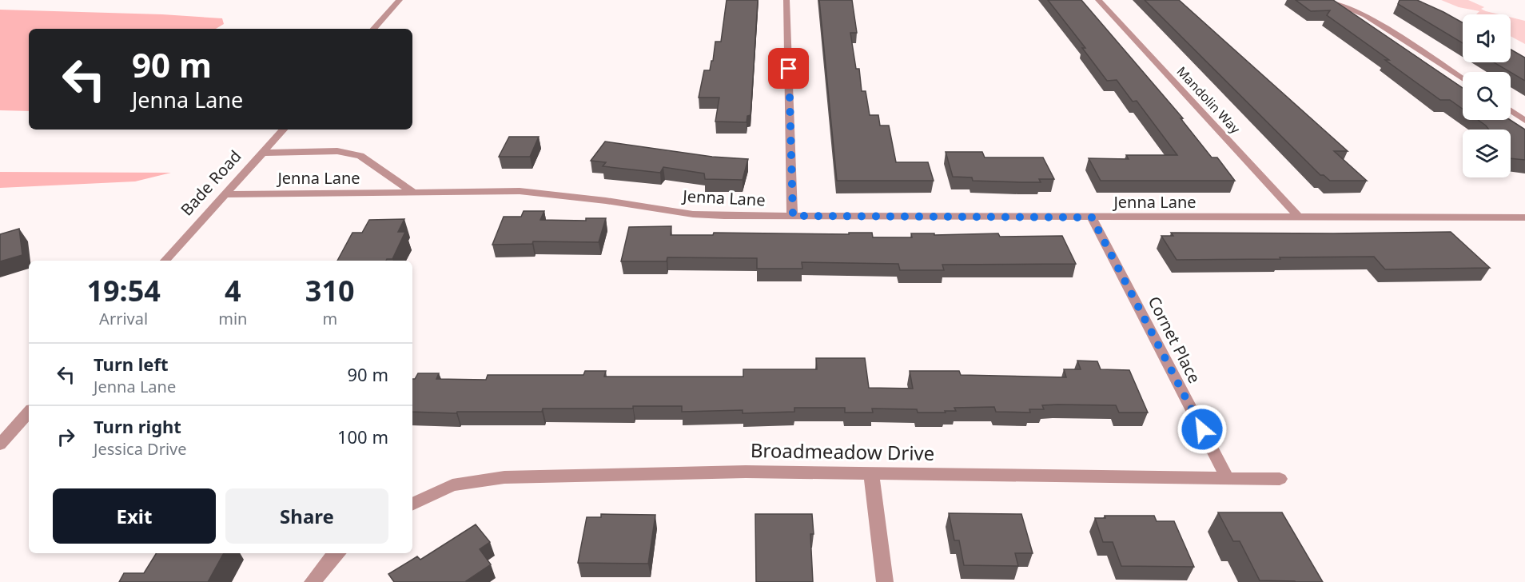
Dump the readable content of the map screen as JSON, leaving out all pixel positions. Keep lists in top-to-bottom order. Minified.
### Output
{"streets":{"street":["Mandolin Way","Jenna Lane","Bade Road","Cornet Place","Broadmeadow Drive"]},"crossings":[["Mandolin Way","Jenna Lane"],["Jenna Lane","Bade Road"],["Jenna Lane","Cornet Place"],["Cornet Place","Broadmeadow Drive"]],"page":{"turn":["90 m","Jenna Lane"],"eta":["19:54","Arrival","4","min","310","m"],"list":[{"name":"Turn left","note":"Jenna Lane","value":"90 m"},{"name":"Turn right","note":"Jessica Drive","value":"100 m"}],"buttons":["Exit","Share"]}}
